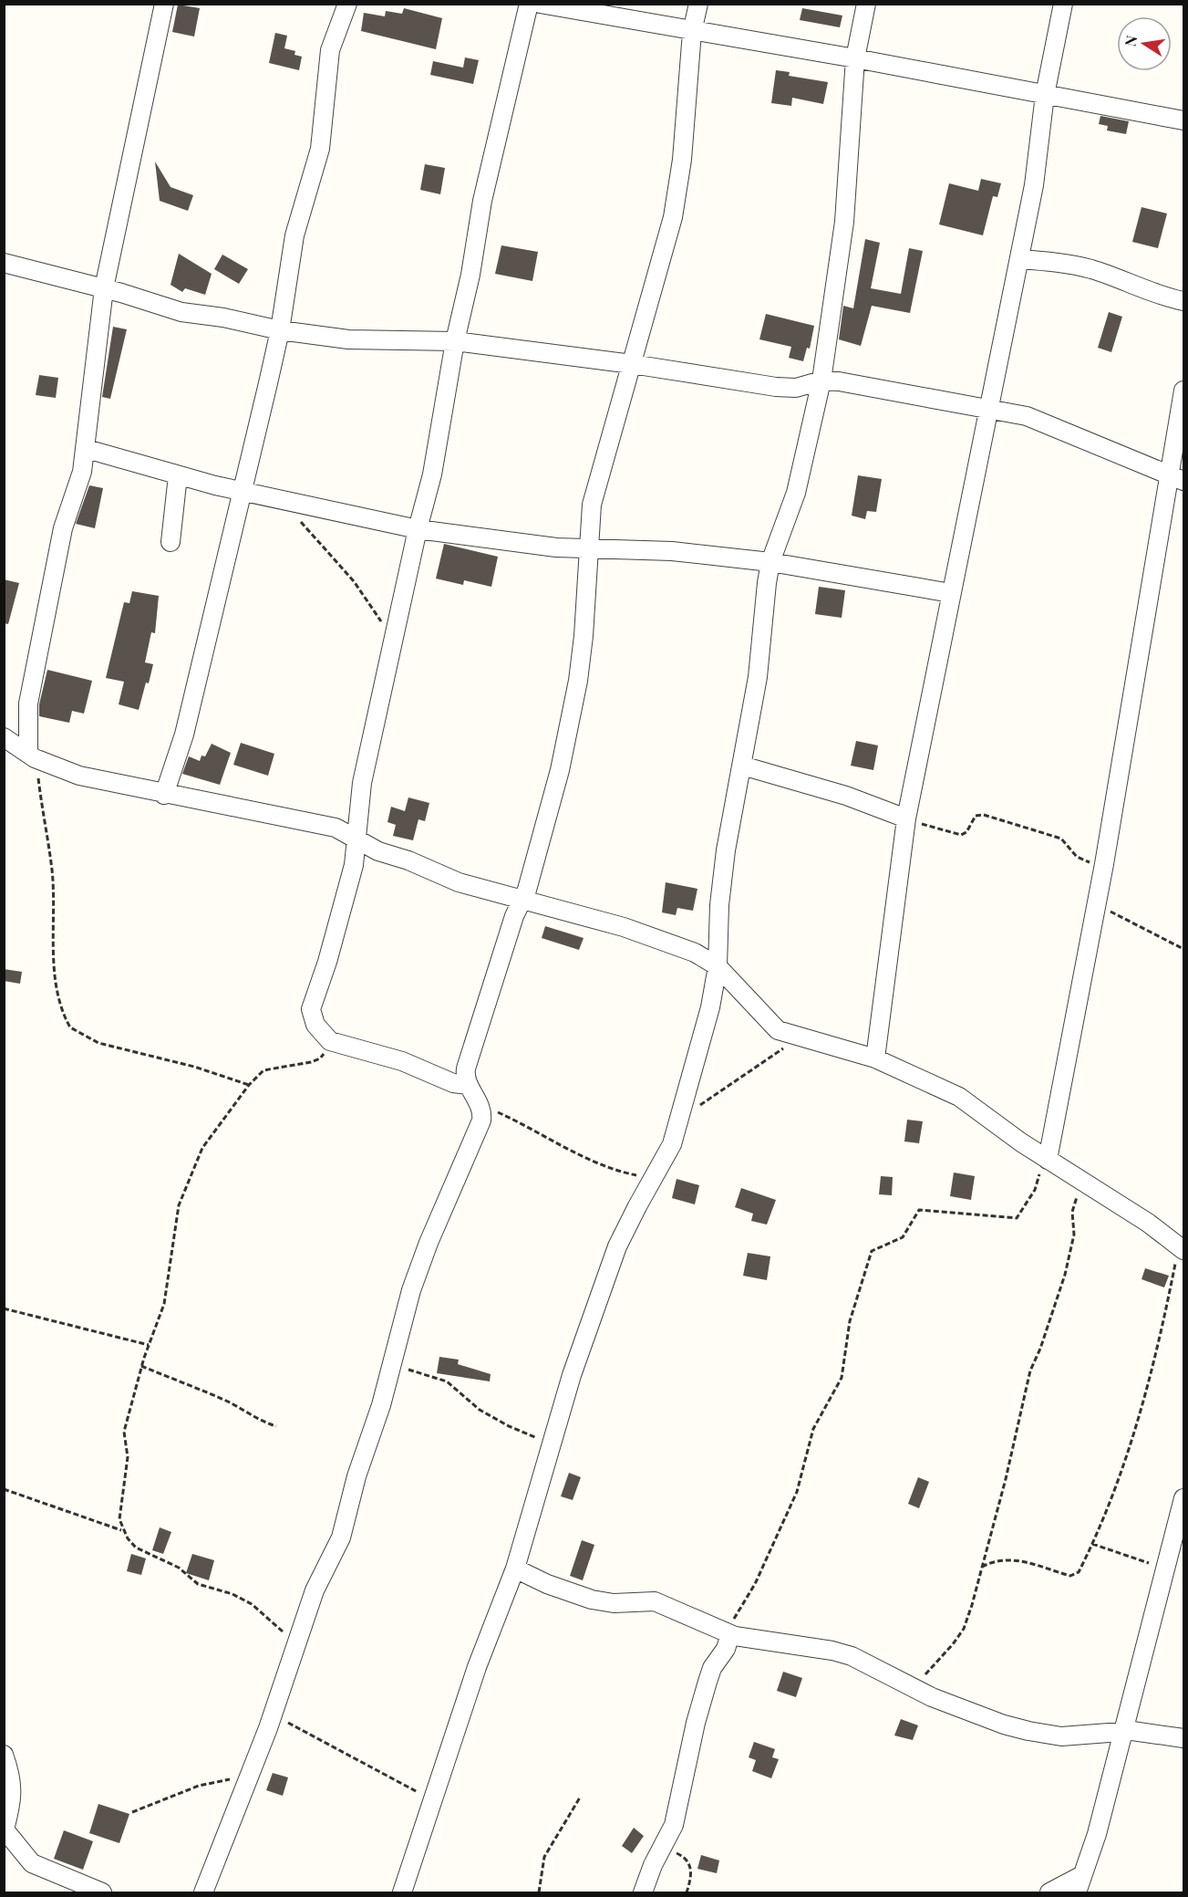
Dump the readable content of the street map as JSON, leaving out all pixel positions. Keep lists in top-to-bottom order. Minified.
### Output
{"north":"left"}
